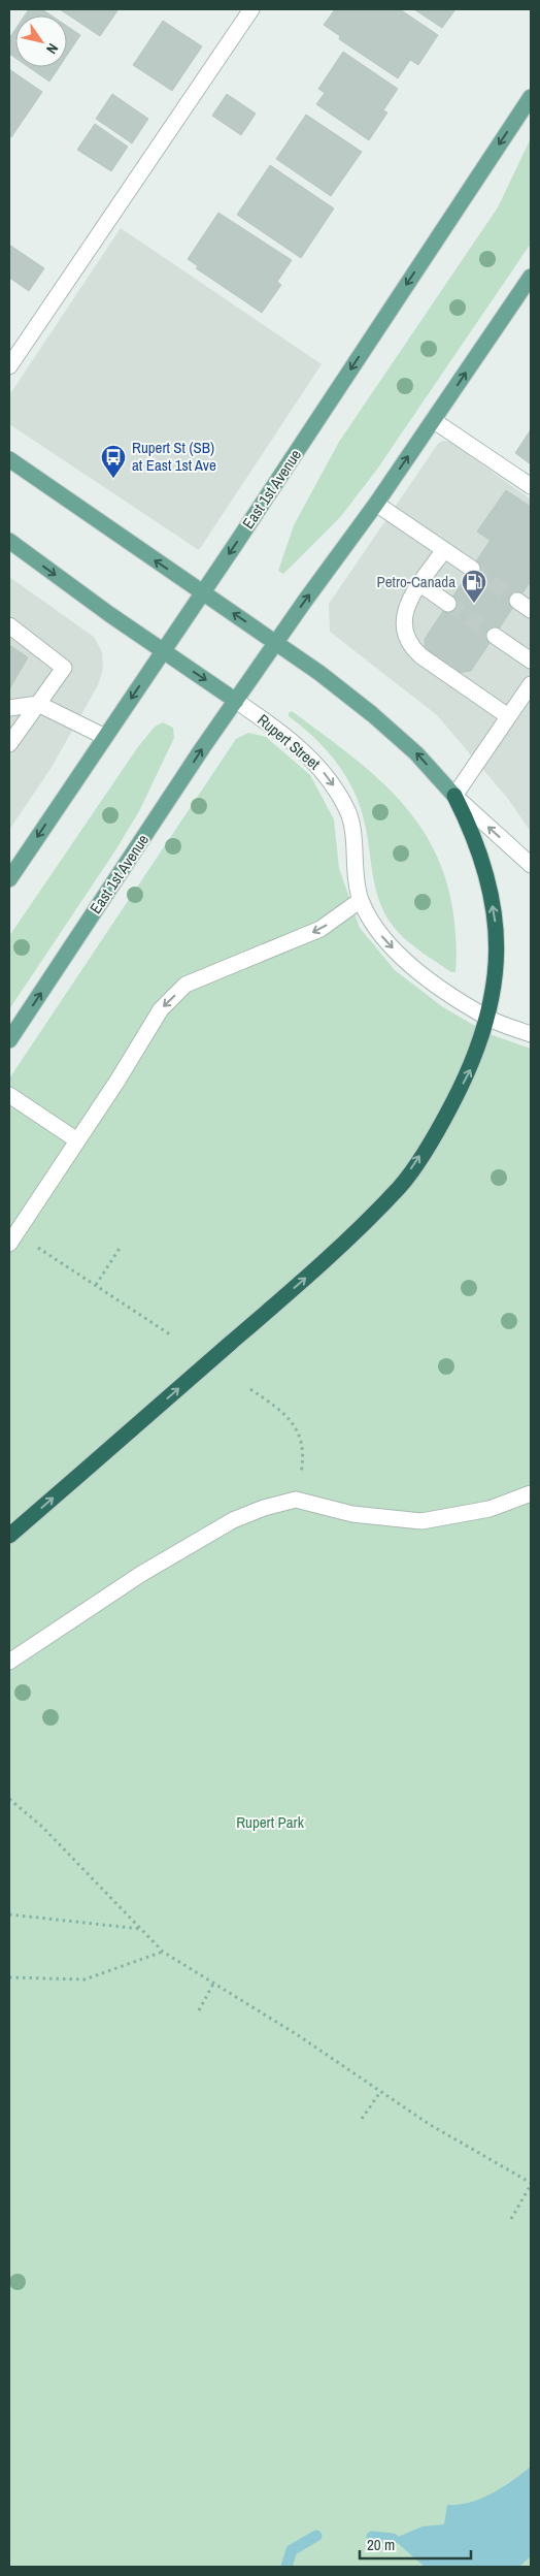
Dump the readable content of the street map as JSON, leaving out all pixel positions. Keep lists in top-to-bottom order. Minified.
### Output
{"streets":{"main road":["East 1st Avenue","Rupert Street"]},"crossings":[["East 1st Avenue","Rupert Street"]],"parks":["Rupert Park"],"places":{"bus stop":["Rupert St (SB) at East 1st Ave"],"fuel station":["Petro-Canada"]},"scale_bar":"20 m","north":"bottom right"}
